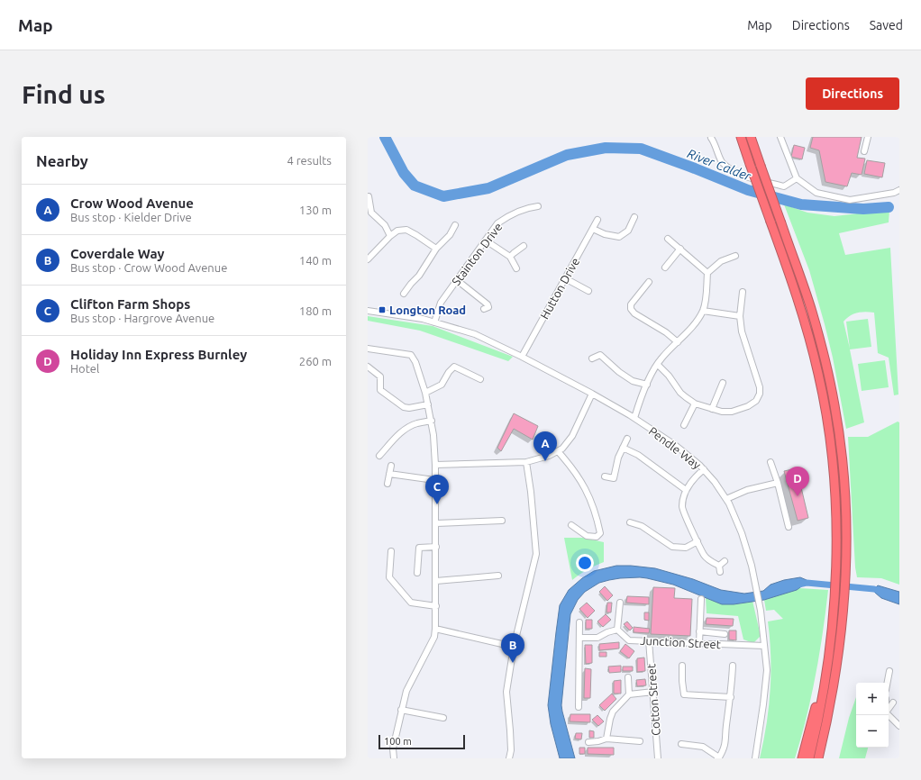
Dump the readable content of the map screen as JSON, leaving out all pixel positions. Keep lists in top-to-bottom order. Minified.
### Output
{"streets":{"street":["Stainton Drive","Hutton Drive","Pendle Way","Junction Street","Cotton Street"]},"crossings":[["Stainton Drive","Pendle Way"],["Hutton Drive","Pendle Way"],["Pendle Way","Junction Street"],["Junction Street","Cotton Street"]],"water":["River Calder"],"places":{"transit":["Longton Road"]},"scale_bar":"100 m","page":{"header":"Map","nav":["Map","Directions","Saved"],"buttons":"Directions","title":"Find us","heading":["Nearby","4 results"],"list":[{"mark":"A","name":"Crow Wood Avenue","note":"Bus stop · Kielder Drive","value":"130 m"},{"mark":"B","name":"Coverdale Way","note":"Bus stop · Crow Wood Avenue","value":"140 m"},{"mark":"C","name":"Clifton Farm Shops","note":"Bus stop · Hargrove Avenue","value":"180 m"},{"mark":"D","name":"Holiday Inn Express Burnley","note":"Hotel","value":"260 m"}],"pins":["A","D","C","B"],"map_buttons":["+","−"],"scale":"100 m"}}
